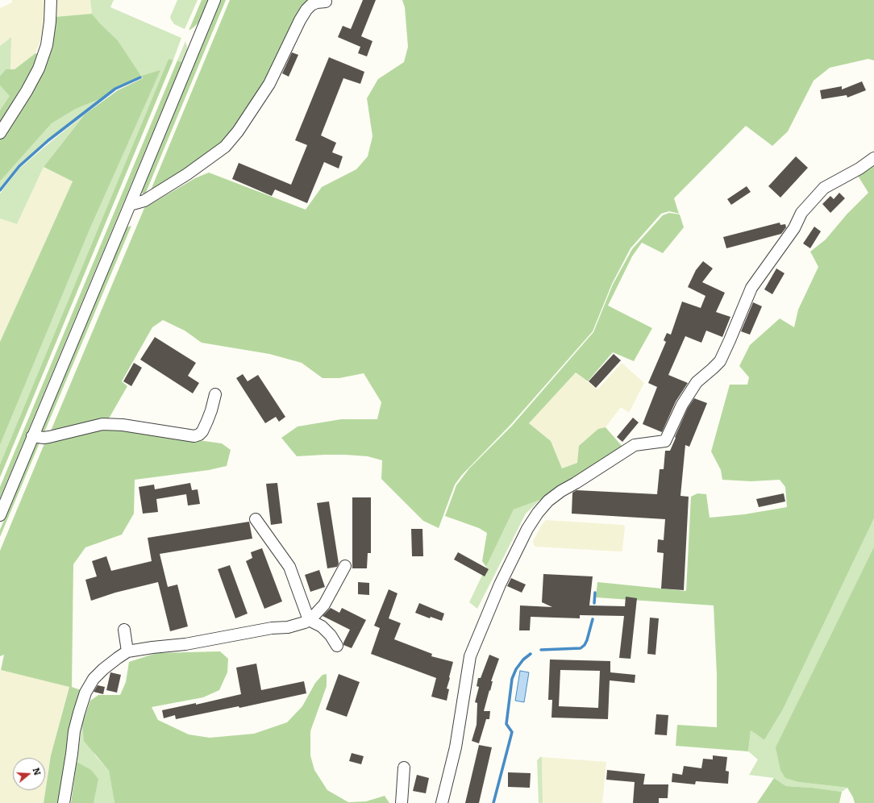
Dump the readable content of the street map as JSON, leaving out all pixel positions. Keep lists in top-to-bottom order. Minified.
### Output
{"north":"right"}
